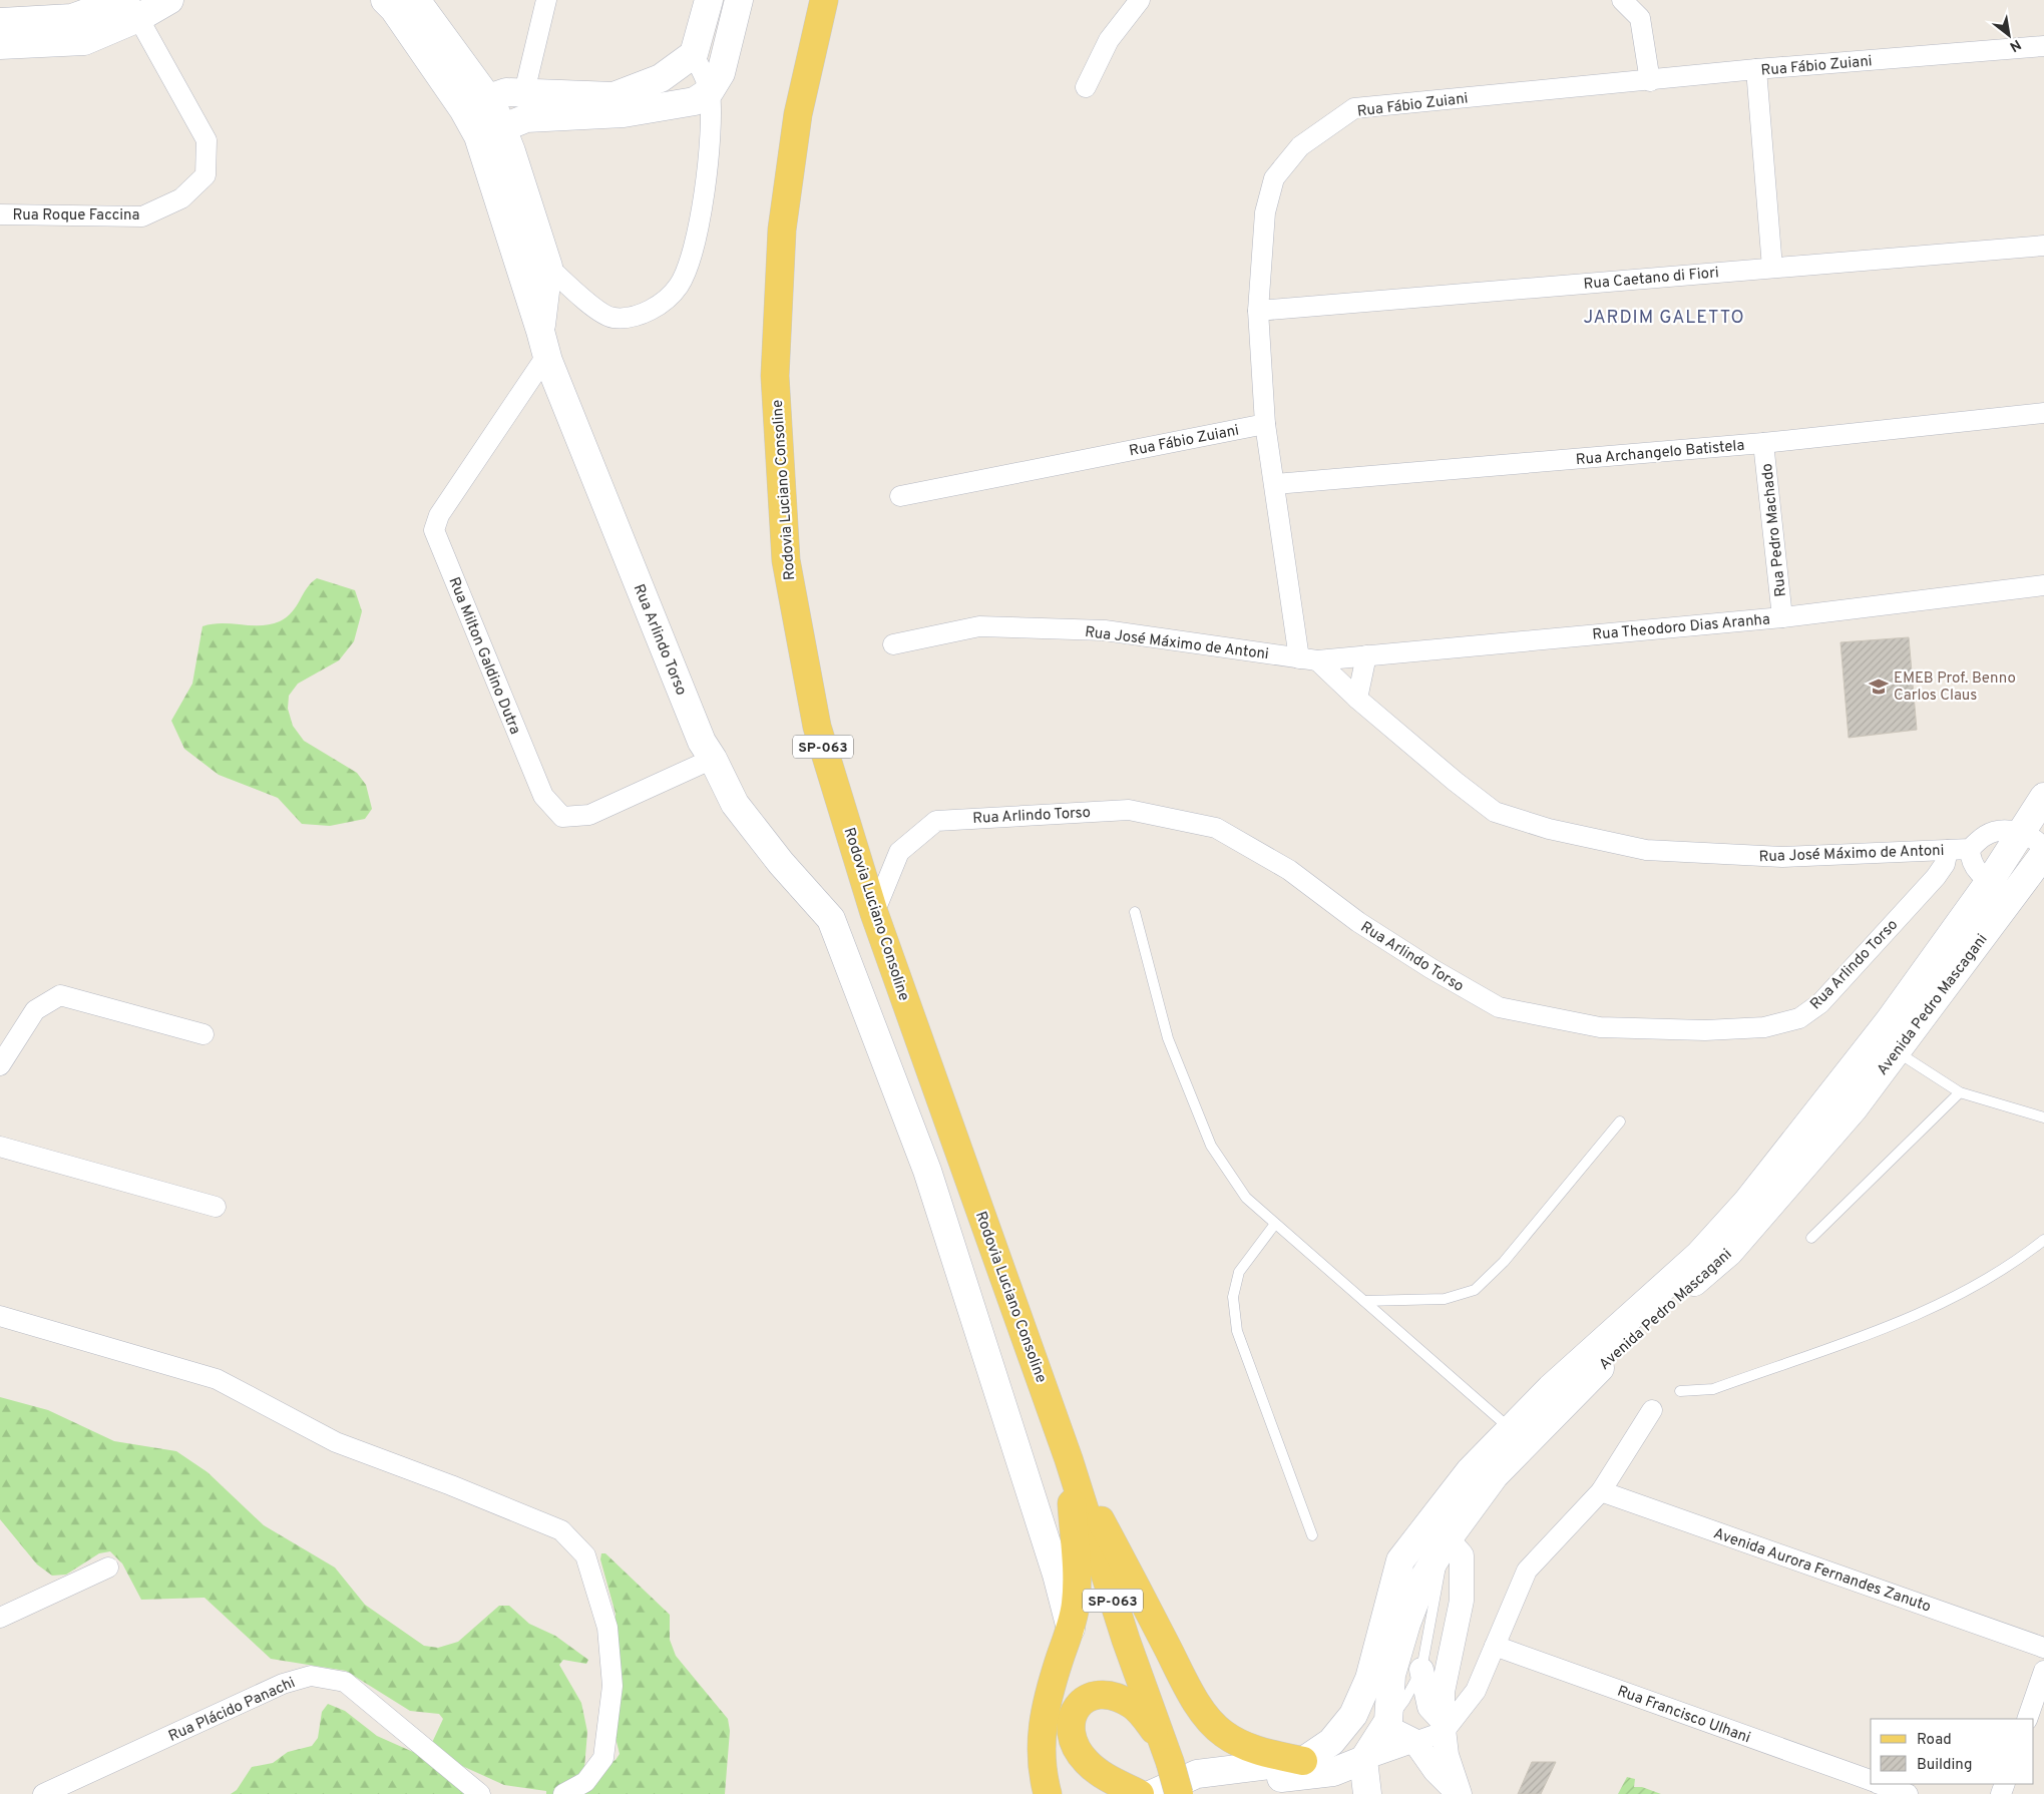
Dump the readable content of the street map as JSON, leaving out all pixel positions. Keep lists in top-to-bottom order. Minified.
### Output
{"streets":{"main road":["Rodovia Luciano Consoline","Rua Arlindo Torso","SP-063","Avenida Pedro Mascagani"],"street":["Rua Fábio Zuiani","Rua Roque Faccina","Rua Caetano di Fiori","Rua Archangelo Batistela","Rua Pedro Machado","Rua Theodoro Dias Aranha","Rua José Máximo de Antoni","Rua Milton Galdino Dutra","Avenida Aurora Fernandes Zanuto","Rua Plácido Panachi","Rua Francisco Ulhani"]},"crossings":[["Rua Fábio Zuiani","Rua Caetano di Fiori"],["Rua Archangelo Batistela","Rua Pedro Machado"],["Rodovia Luciano Consoline","Rua Arlindo Torso"],["Rua Pedro Machado","Rua Theodoro Dias Aranha"],["Rua Theodoro Dias Aranha","Rua José Máximo de Antoni"],["Rua Arlindo Torso","Rua José Máximo de Antoni"],["Rua Arlindo Torso","Rua Milton Galdino Dutra"],["Rua José Máximo de Antoni","Avenida Pedro Mascagani"]],"districts":["JARDIM GALETTO"],"places":{"school or university":["EMEB Prof. Benno Carlos Claus"]},"legend":["Road","Building"],"north":"bottom right"}
